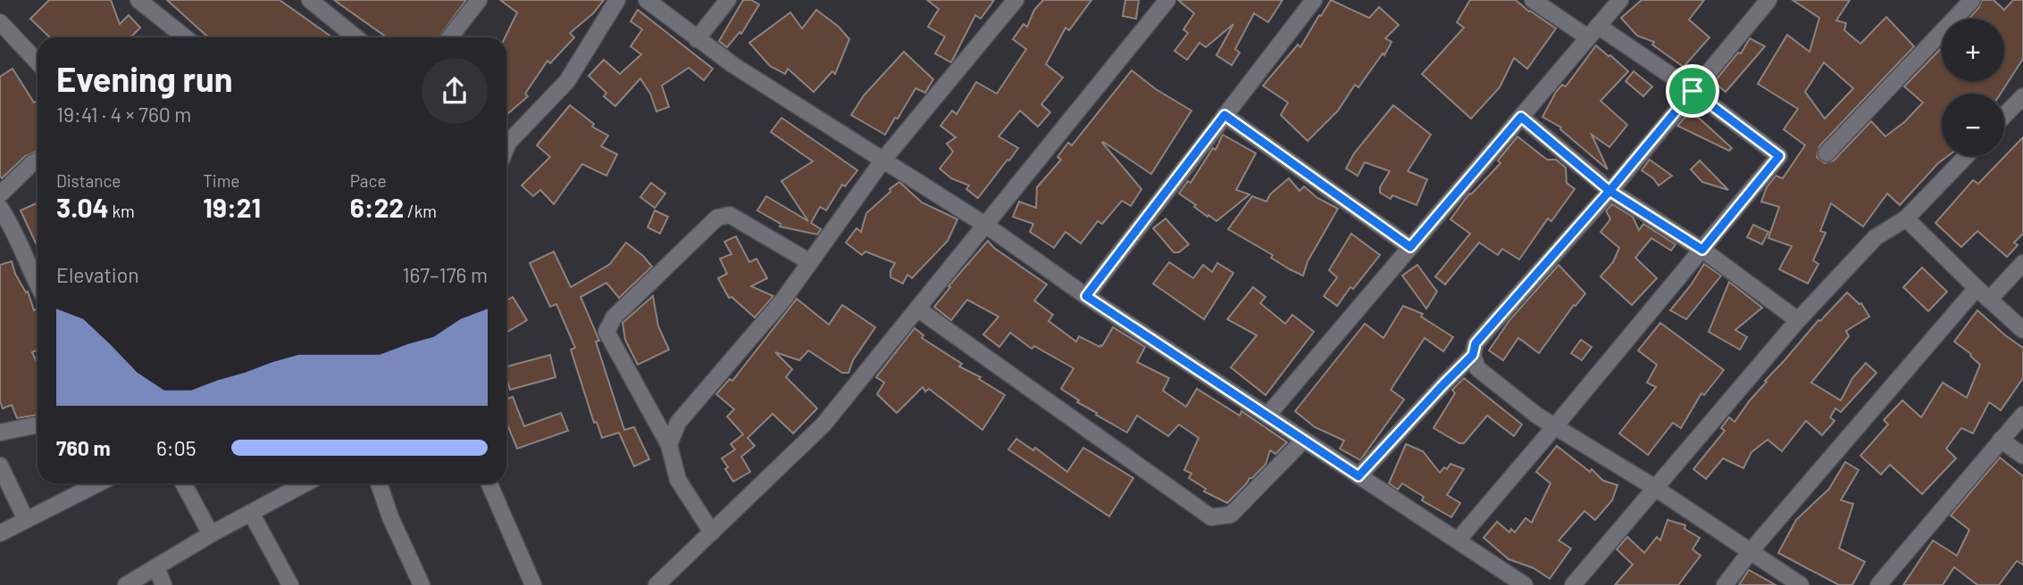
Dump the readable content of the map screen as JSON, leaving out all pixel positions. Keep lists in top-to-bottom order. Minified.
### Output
{"page":{"map_buttons":["+","−"],"heading":["Evening run","19:41 · 4 × 760 m"],"stats":[["Distance","3.04 km"],["Time","19:21"],["Pace","6:22 /km"]],"chart":["Elevation","167–176 m"],"list":[{"name":"760 m","note":"6:05"}]}}
